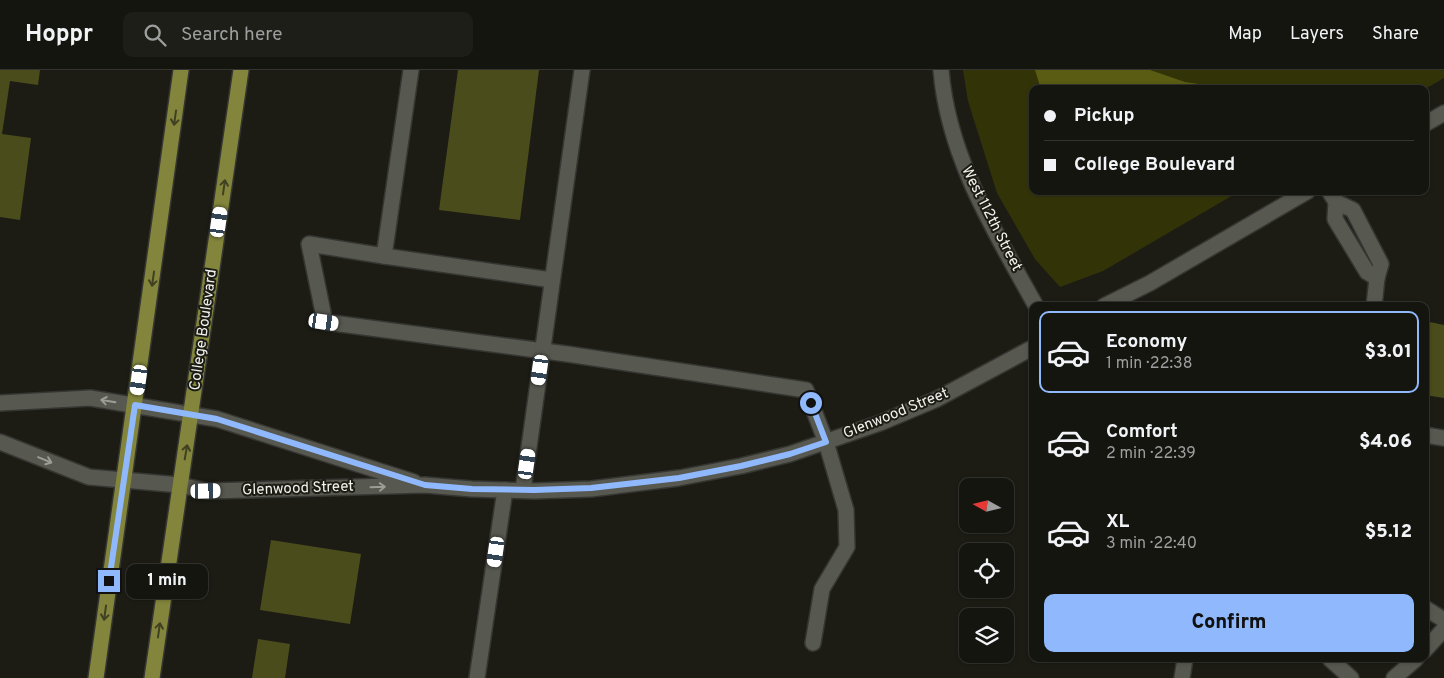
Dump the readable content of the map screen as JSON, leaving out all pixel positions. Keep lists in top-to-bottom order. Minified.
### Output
{"streets":{"main road":["College Boulevard"],"street":["West 112th Street","Glenwood Street"]},"crossings":[["College Boulevard","Glenwood Street"]],"north":"left","page":{"header":"Hoppr","search":"Search here","nav":["Map","Layers","Share"],"banner":["Pickup","College Boulevard"],"list":[{"name":"Economy","note":"1 min · 22:38","value":"$3.01"},{"name":"Comfort","note":"2 min · 22:39","value":"$4.06"},{"name":"XL","note":"3 min · 22:40","value":"$5.12"}],"bubble":"1 min","buttons":"Confirm"}}
